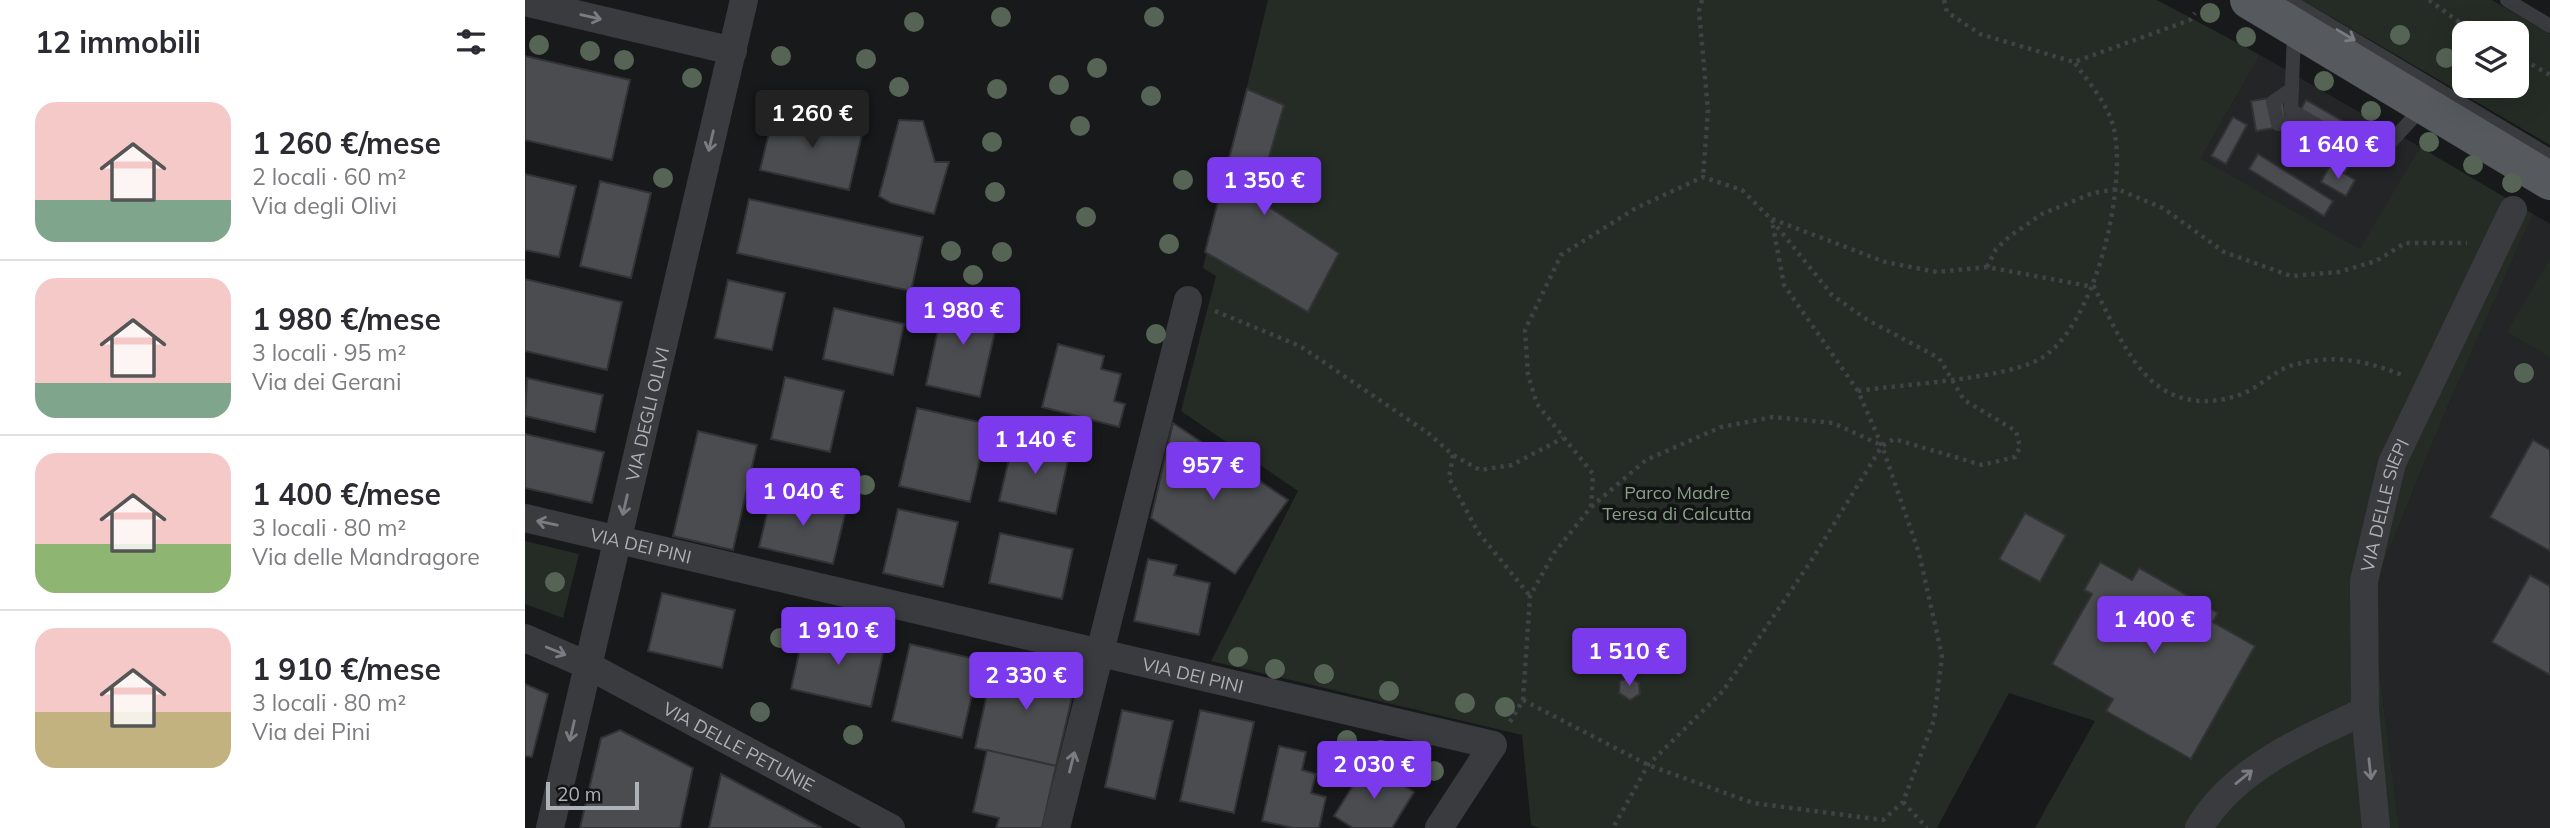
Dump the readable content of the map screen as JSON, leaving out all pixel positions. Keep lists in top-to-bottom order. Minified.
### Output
{"streets":{"street":["VIA DEGLI OLIVI","VIA DELLE SIEPI","VIA DEI PINI","VIA DELLE PETUNIE"]},"crossings":[["VIA DEGLI OLIVI","VIA DEI PINI"],["VIA DEGLI OLIVI","VIA DELLE PETUNIE"]],"one_way":["VIA DEGLI OLIVI"],"parks":["Parco Madre Teresa di Calcutta"],"scale_bar":"20 m","page":{"heading":"12 immobili","list":[{"name":"1 260 €/mese","note":"2 locali · 60 m² · Via degli Olivi"},{"name":"1 980 €/mese","note":"3 locali · 95 m² · Via dei Gerani"},{"name":"1 400 €/mese","note":"3 locali · 80 m² · Via delle Mandragore"},{"name":"1 910 €/mese","note":"3 locali · 80 m² · Via dei Pini"}],"price":["1 260 €","1 640 €","1 350 €","1 980 €","1 140 €","957 €","1 040 €","1 400 €","1 910 €","1 510 €","2 330 €","2 030 €"],"scale":"20 m"}}
